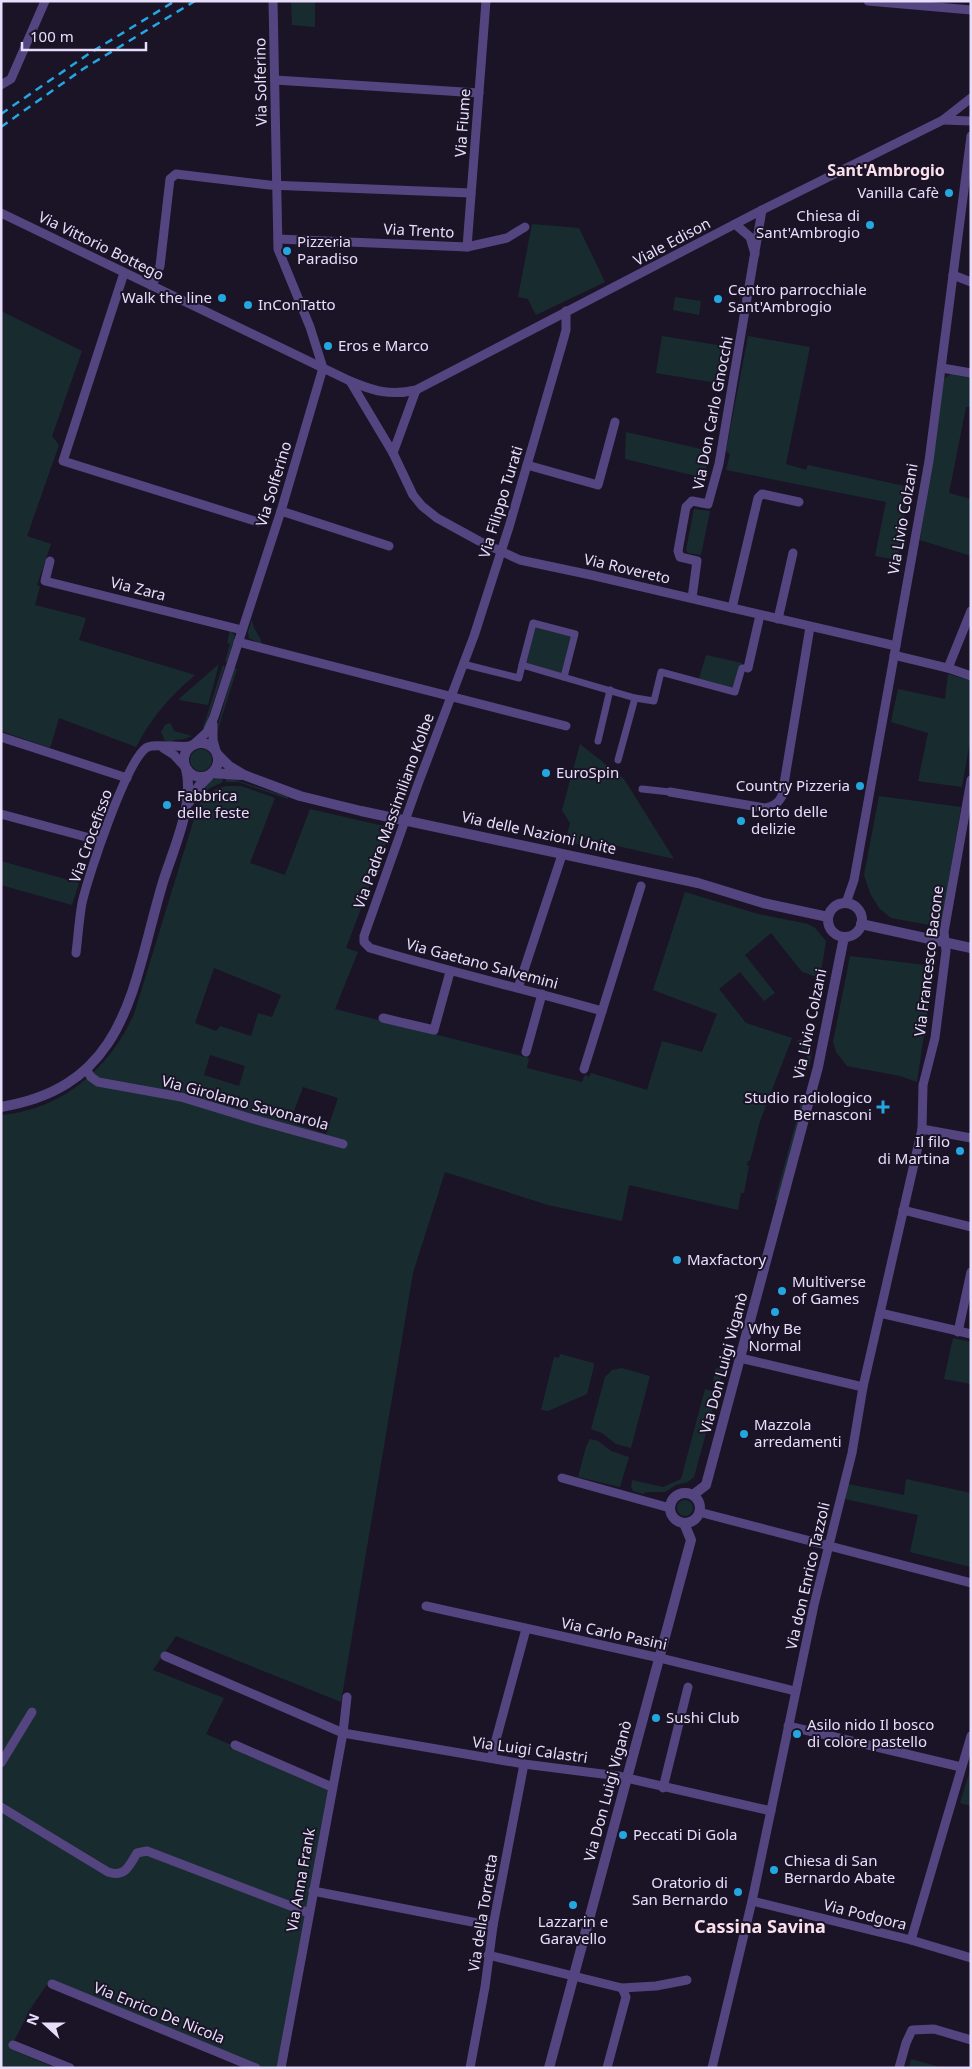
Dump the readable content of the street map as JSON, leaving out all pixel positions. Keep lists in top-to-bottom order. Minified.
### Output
{"streets":{"street":["Via Solferino","Via Fiume","Via Trento","Viale Edison","Via Vittorio Bottego","Via Don Carlo Gnocchi","Via Filippo Turati","Via Livio Colzani","Via Rovereto","Via Zara","Via Padre Massimiliano Kolbe","Via delle Nazioni Unite","Via Crocefisso","Via Francesco Bacone","Via Gaetano Salvemini","Via Girolamo Savonarola","Via Don Luigi Viganò","Via don Enrico Tazzoli","Via Carlo Pasini","Via Luigi Calastri","Via Anna Frank","Via della Torretta","Via Podgora","Via Enrico De Nicola"]},"crossings":[["Via Solferino","Via Trento"],["Via Solferino","Via Vittorio Bottego"],["Via Solferino","Via Zara"],["Via Fiume","Via Trento"],["Viale Edison","Via Don Carlo Gnocchi"],["Viale Edison","Via Filippo Turati"],["Via Don Carlo Gnocchi","Via Rovereto"],["Via Filippo Turati","Via Rovereto"],["Via Filippo Turati","Via Padre Massimiliano Kolbe"],["Via Livio Colzani","Via Rovereto"],["Via Livio Colzani","Via delle Nazioni Unite"],["Via Livio Colzani","Via Don Luigi Viganò"],["Via Padre Massimiliano Kolbe","Via delle Nazioni Unite"],["Via Padre Massimiliano Kolbe","Via Gaetano Salvemini"],["Via Francesco Bacone","Via don Enrico Tazzoli"],["Via Don Luigi Viganò","Via Carlo Pasini"],["Via Don Luigi Viganò","Via Luigi Calastri"],["Via don Enrico Tazzoli","Via Carlo Pasini"],["Via don Enrico Tazzoli","Via Luigi Calastri"],["Via don Enrico Tazzoli","Via Podgora"],["Via Luigi Calastri","Via Anna Frank"],["Via Luigi Calastri","Via della Torretta"]],"districts":["Sant'Ambrogio","Cassina Savina"],"places":{"other":["Vanilla Cafè","Chiesa di Sant'Ambrogio","Pizzeria Paradiso","Walk the line","Centro parrocchiale Sant'Ambrogio","InConTatto","Eros e Marco","EuroSpin","Country Pizzeria","Fabbrica delle feste","L'orto delle delizie","Il filo di Martina","Maxfactory","Multiverse of Games","Why Be Normal","Mazzola arredamenti","Sushi Club","Asilo nido Il bosco di colore pastello","Peccati Di Gola","Chiesa di San Bernardo Abate","Oratorio di San Bernardo","Lazzarin e Garavello"],"health":["Studio radiologico Bernasconi"]},"scale_bar":"100 m","north":"left"}
